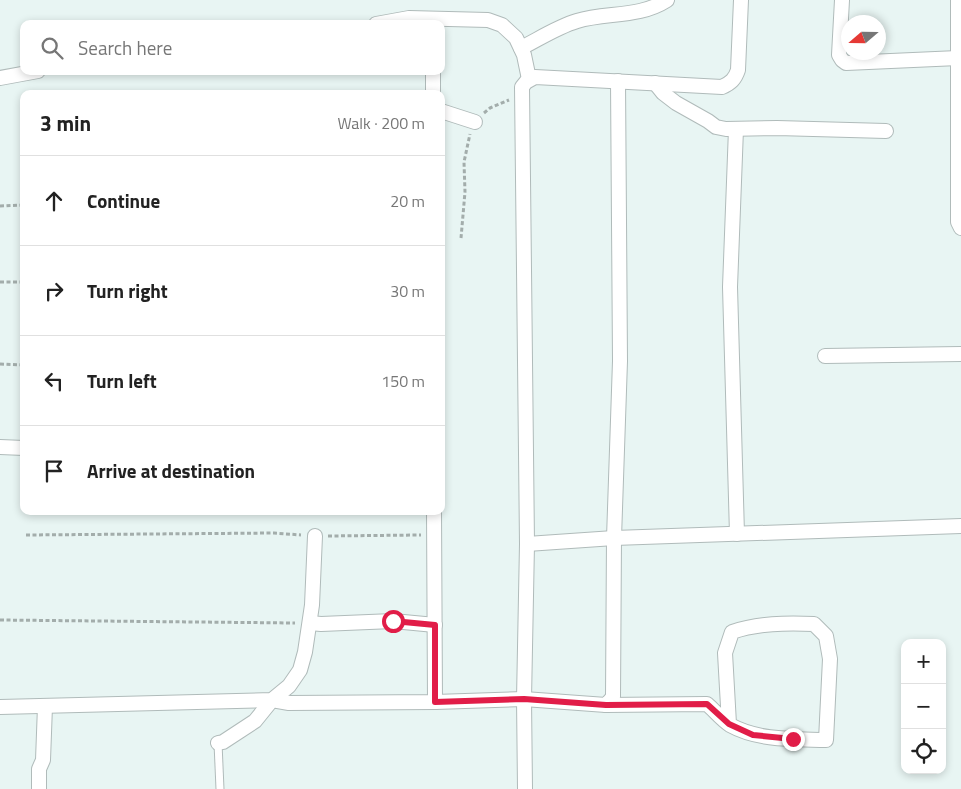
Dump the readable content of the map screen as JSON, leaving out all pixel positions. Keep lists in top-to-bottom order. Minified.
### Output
{"north":"left","page":{"search":"Search here","heading":["3 min","Walk · 200 m"],"list":[["Continue","20 m"],["Turn right","30 m"],["Turn left","150 m"],"Arrive at destination"],"map_buttons":["+","−"]}}
